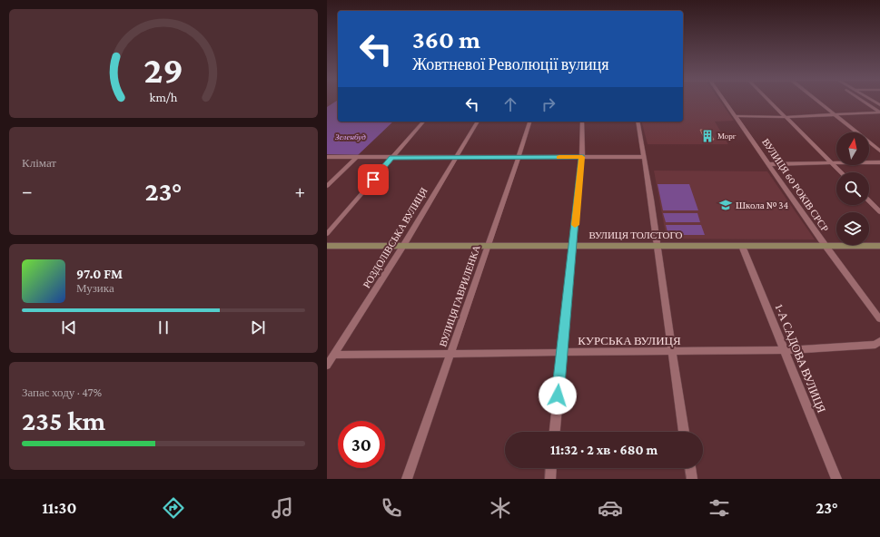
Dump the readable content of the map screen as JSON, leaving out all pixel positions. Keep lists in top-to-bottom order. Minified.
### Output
{"streets":{"street":["ВУЛИЦЯ 60 РОКІВ СРСР","ВУЛИЦЯ ТОЛСТОГО","РОЗДОЛІВСЬКА ВУЛИЦЯ","ВУЛИЦЯ ГАВРИЛЕНКА","КУРСЬКА ВУЛИЦЯ","1-А САДОВА ВУЛИЦЯ"]},"crossings":[["ВУЛИЦЯ 60 РОКІВ СРСР","ВУЛИЦЯ ТОЛСТОГО"],["ВУЛИЦЯ ТОЛСТОГО","РОЗДОЛІВСЬКА ВУЛИЦЯ"],["ВУЛИЦЯ ТОЛСТОГО","ВУЛИЦЯ ГАВРИЛЕНКА"],["ВУЛИЦЯ ТОЛСТОГО","1-А САДОВА ВУЛИЦЯ"],["РОЗДОЛІВСЬКА ВУЛИЦЯ","КУРСЬКА ВУЛИЦЯ"],["ВУЛИЦЯ ГАВРИЛЕНКА","КУРСЬКА ВУЛИЦЯ"],["КУРСЬКА ВУЛИЦЯ","1-А САДОВА ВУЛИЦЯ"]],"parks":["Зеленбуд"],"places":{"building":["Морг"],"school or university":["Школа № 34"]},"north":"top","page":{"turn":["360 m","Жовтневої Революції вулиця"],"tile":["Клімат",["Запас ходу · 47%","235 km"]],"heat":["−","23°","+"],"song":["97.0 FM","Музика"],"limit":"30","trip":"11:32 · 2 хв · 680 m","tabs":["11:30","23°"],"gauge":["29","km/h"]}}
